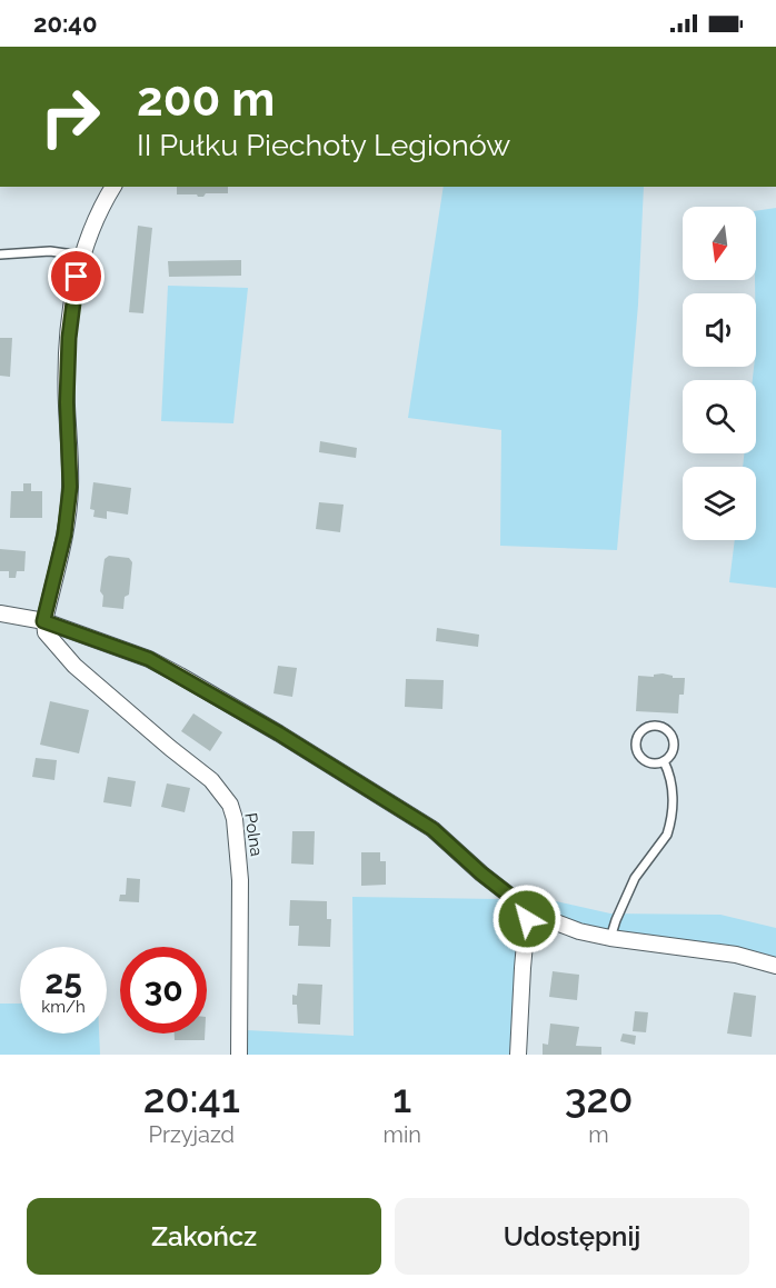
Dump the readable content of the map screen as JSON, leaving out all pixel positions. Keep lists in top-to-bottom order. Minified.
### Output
{"streets":{"street":["Polna"]},"north":"bottom","page":{"status":"20:40","turn":["200 m","II Pułku Piechoty Legionów"],"speed":"25 km/h","limit":"30","eta":["20:41","Przyjazd","1","min","320","m"],"buttons":["Zakończ","Udostępnij"]}}
